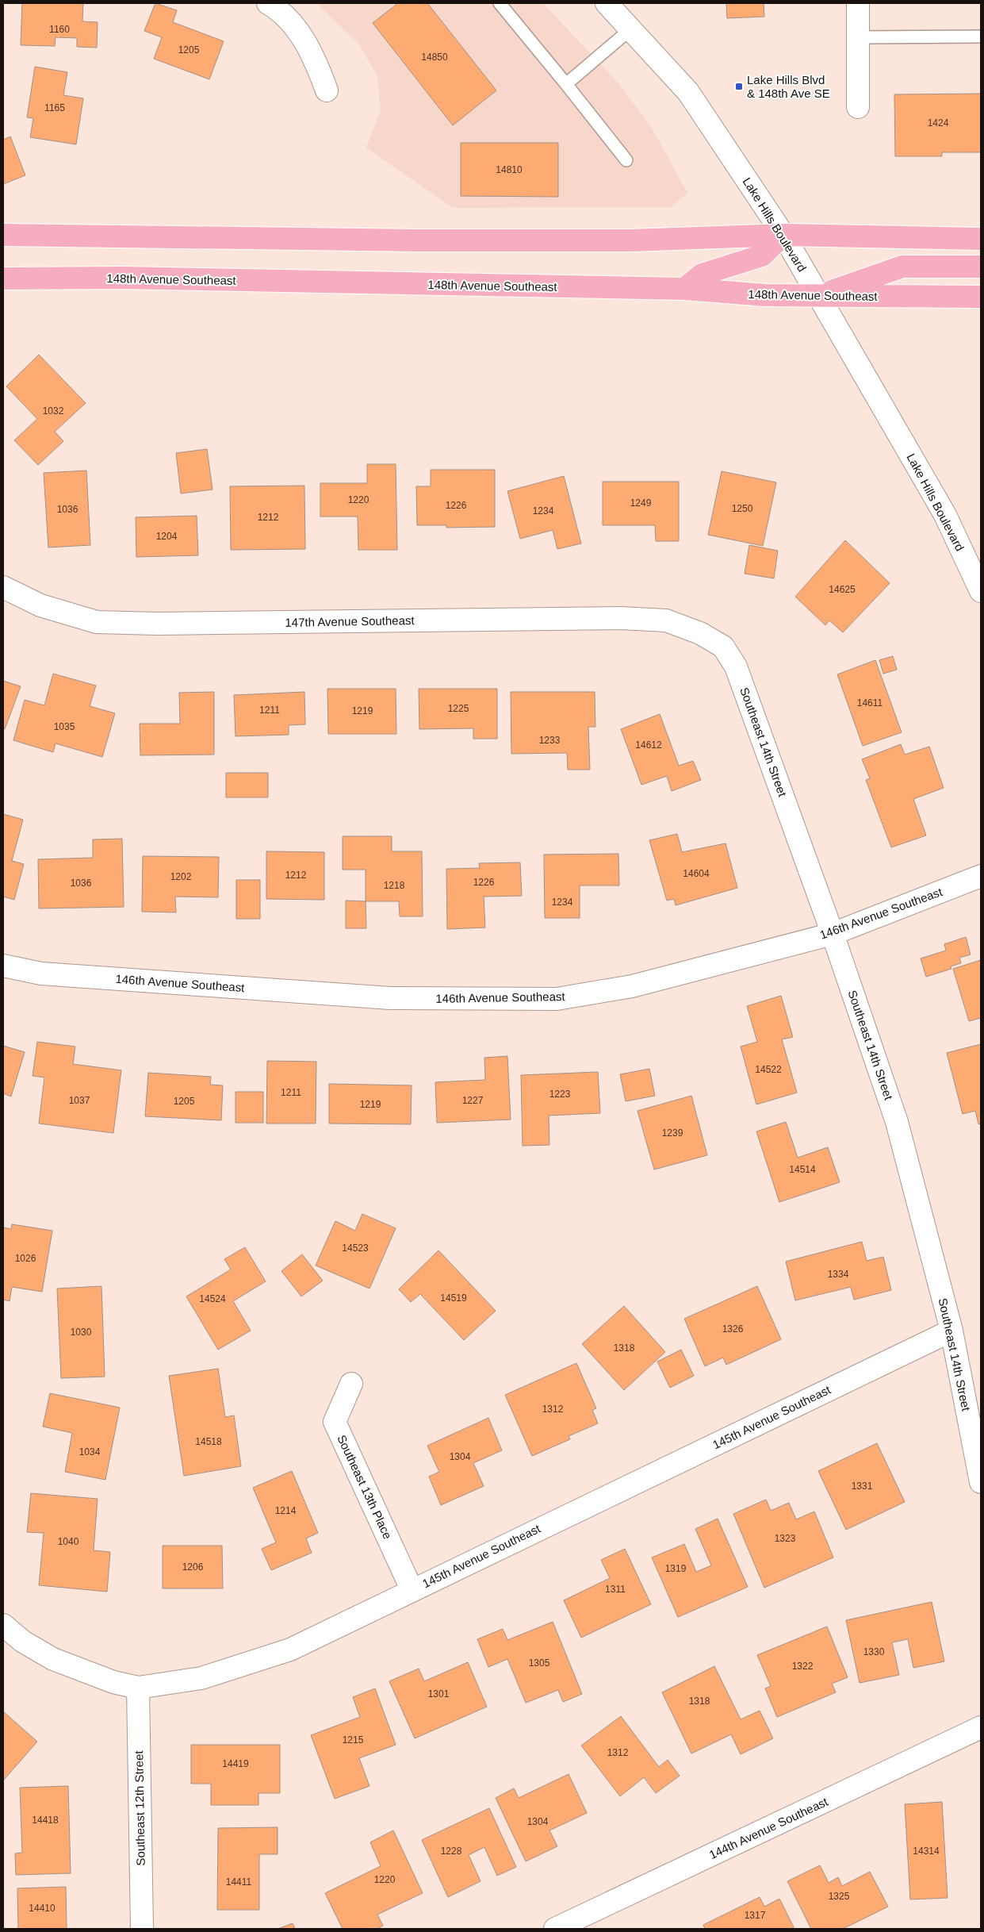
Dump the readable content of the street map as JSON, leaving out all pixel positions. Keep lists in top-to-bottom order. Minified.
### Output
{"streets":{"main road":["148th Avenue Southeast"],"street":["Lake Hills Boulevard","147th Avenue Southeast","Southeast 14th Street","146th Avenue Southeast","145th Avenue Southeast","Southeast 13th Place","Southeast 12th Street","144th Avenue Southeast"]},"crossings":[["Lake Hills Boulevard","148th Avenue Southeast"],["147th Avenue Southeast","Southeast 14th Street"],["Southeast 14th Street","146th Avenue Southeast"],["Southeast 14th Street","145th Avenue Southeast"],["145th Avenue Southeast","Southeast 13th Place"],["145th Avenue Southeast","Southeast 12th Street"]],"places":{"transit":["Lake Hills Blvd & 148th Ave SE"]},"house_numbers":["1160","1205","14850","1165","1424","14810","1032","1220","1249","1226","1250","1036","1234","1212","1204","14625","14611","1225","1211","1219","1035","1233","14612","14604","1212","1202","1226","1036","1218","1234","14522","1211","1223","1037","1227","1205","1219","1239","14514","14523","1026","1334","14519","14524","1326","1030","1318","1312","14518","1034","1304","1331","1214","1323","1040","1206","1319","1311","1330","1305","1322","1301","1318","1215","1312","14419","14418","1304","1228","14314","1220","14411","1325","14410","1317"]}
